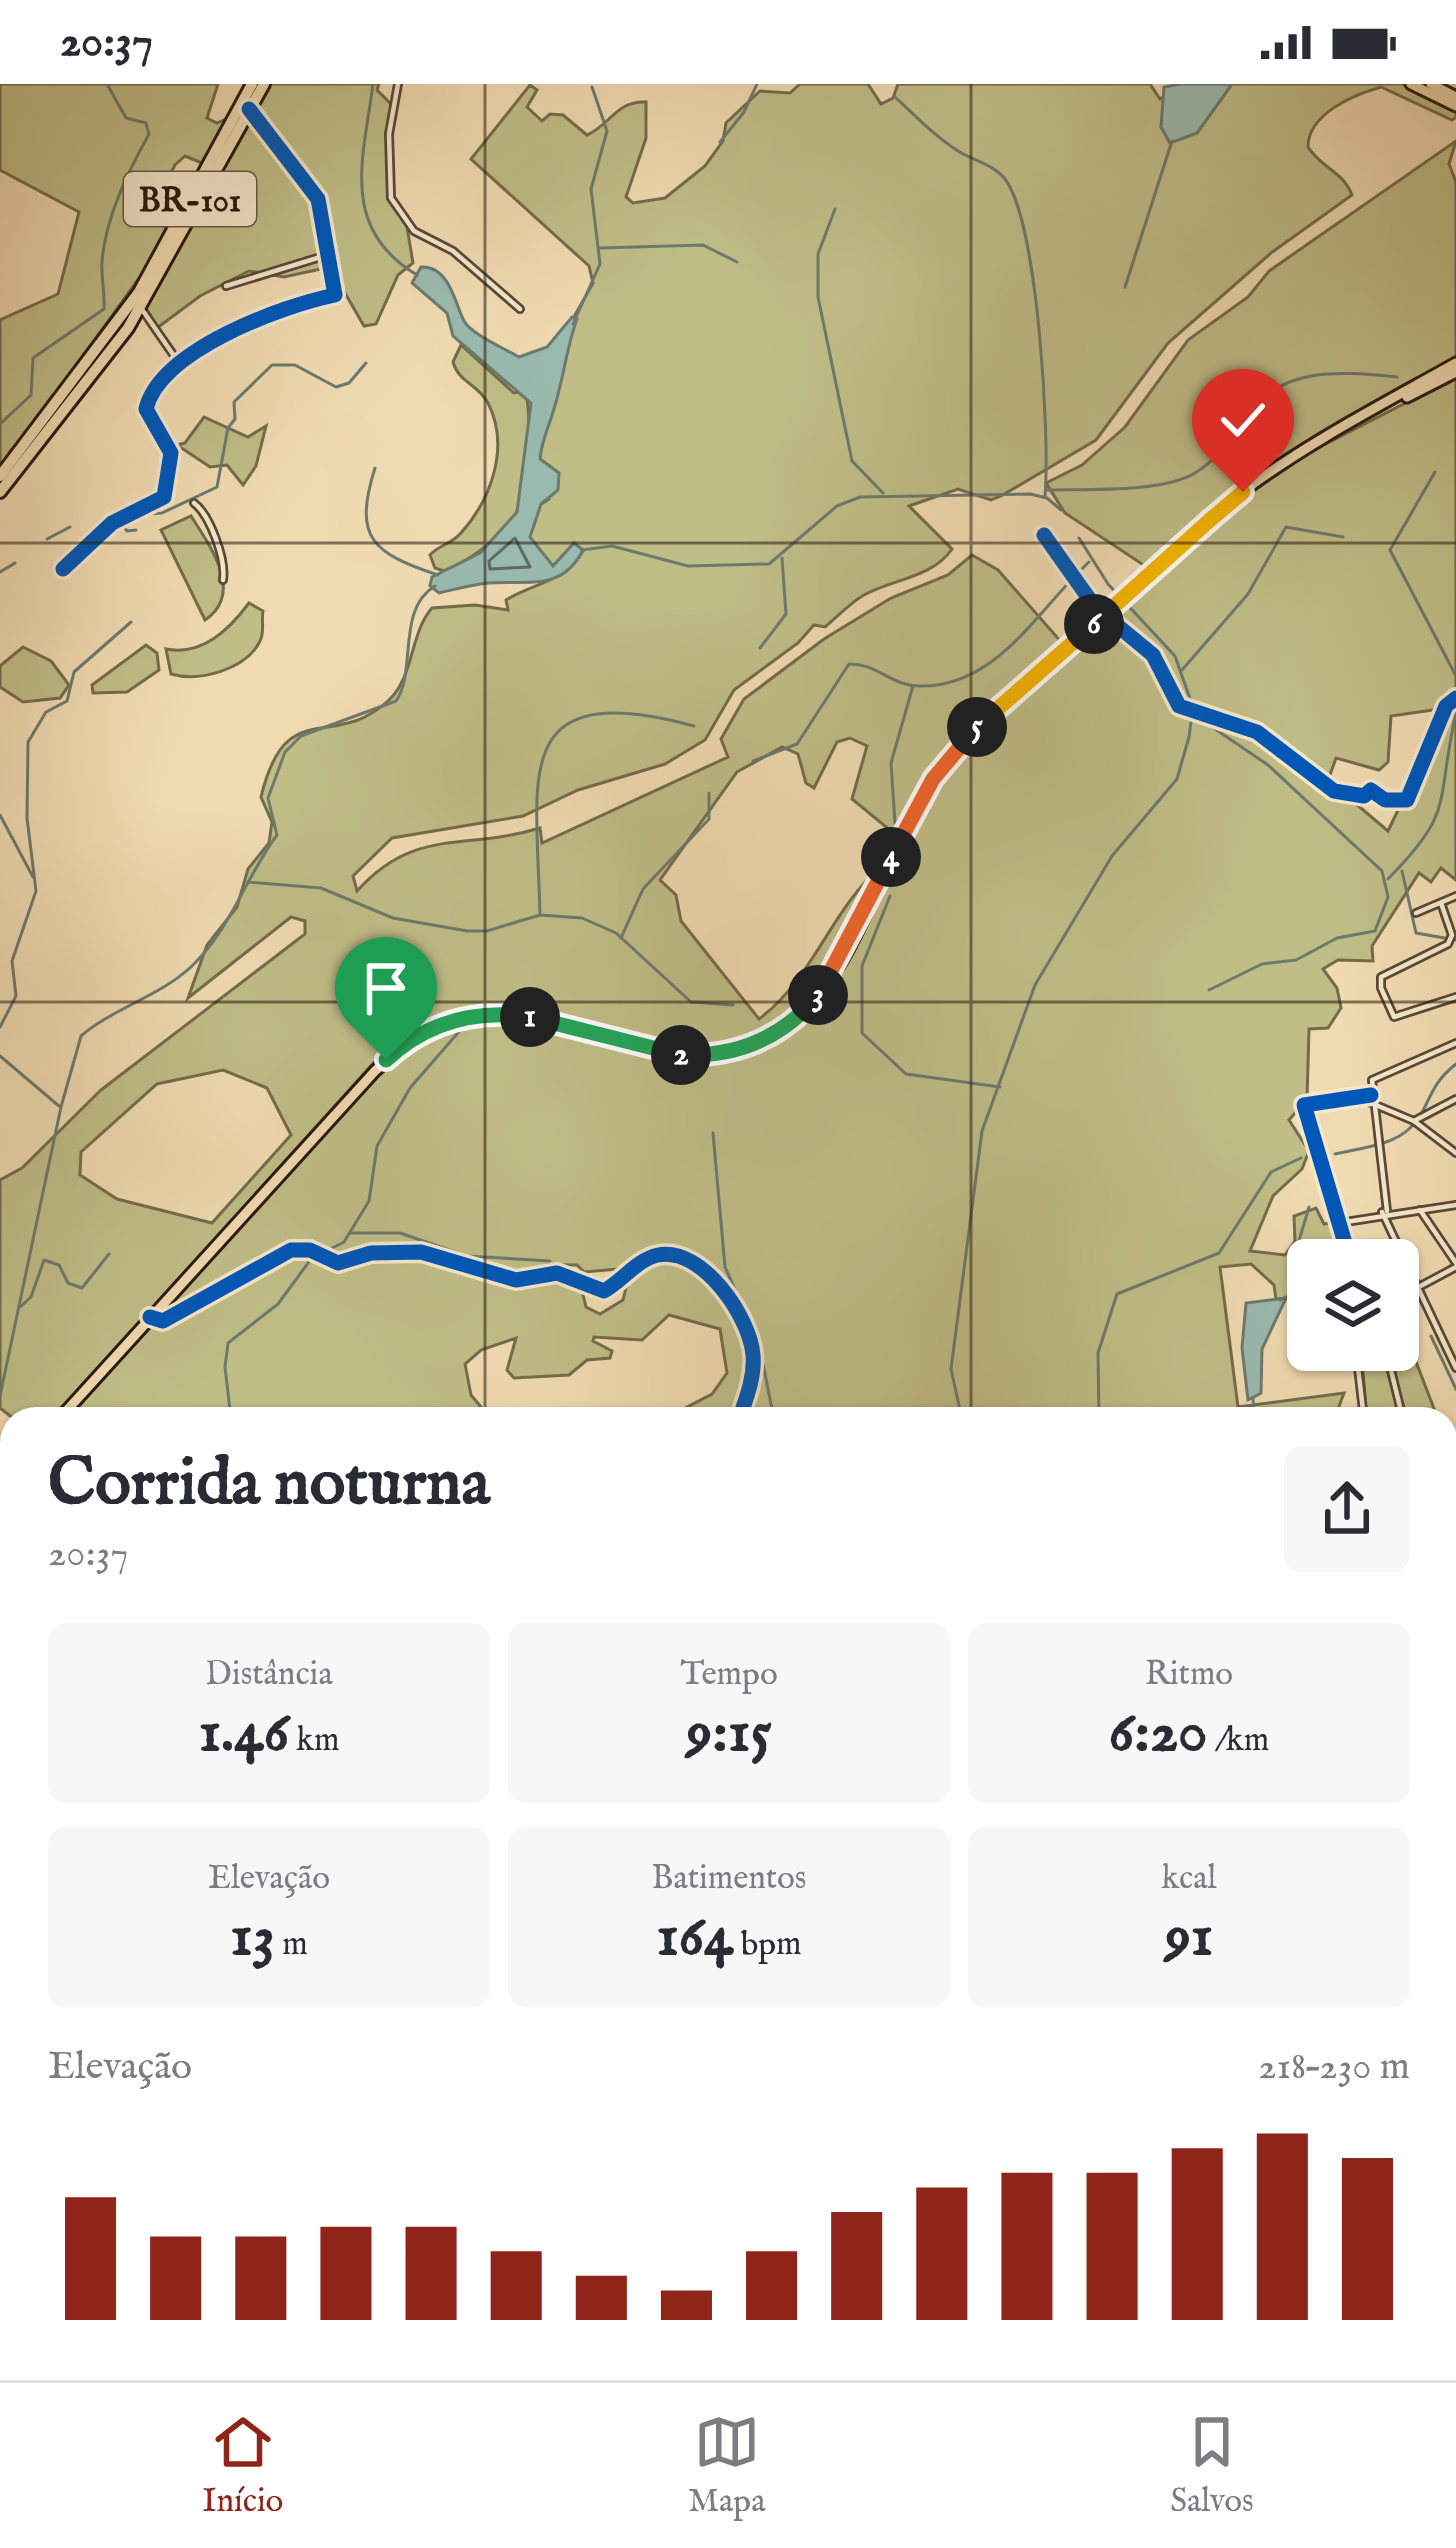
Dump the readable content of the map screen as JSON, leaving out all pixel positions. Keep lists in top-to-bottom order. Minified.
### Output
{"streets":{"highway":["BR-101"]},"page":{"status":"20:37","pins":["6","5","4","3","1","2"],"heading":["Corrida noturna","20:37"],"stats":[["Distância","1.46 km"],["Tempo","9:15"],["Ritmo","6:20 /km"],["Elevação","13 m"],["Batimentos","164 bpm"],["kcal","91"]],"chart":["Elevação","218–230 m"],"tabs":["Início","Mapa","Salvos"]}}
